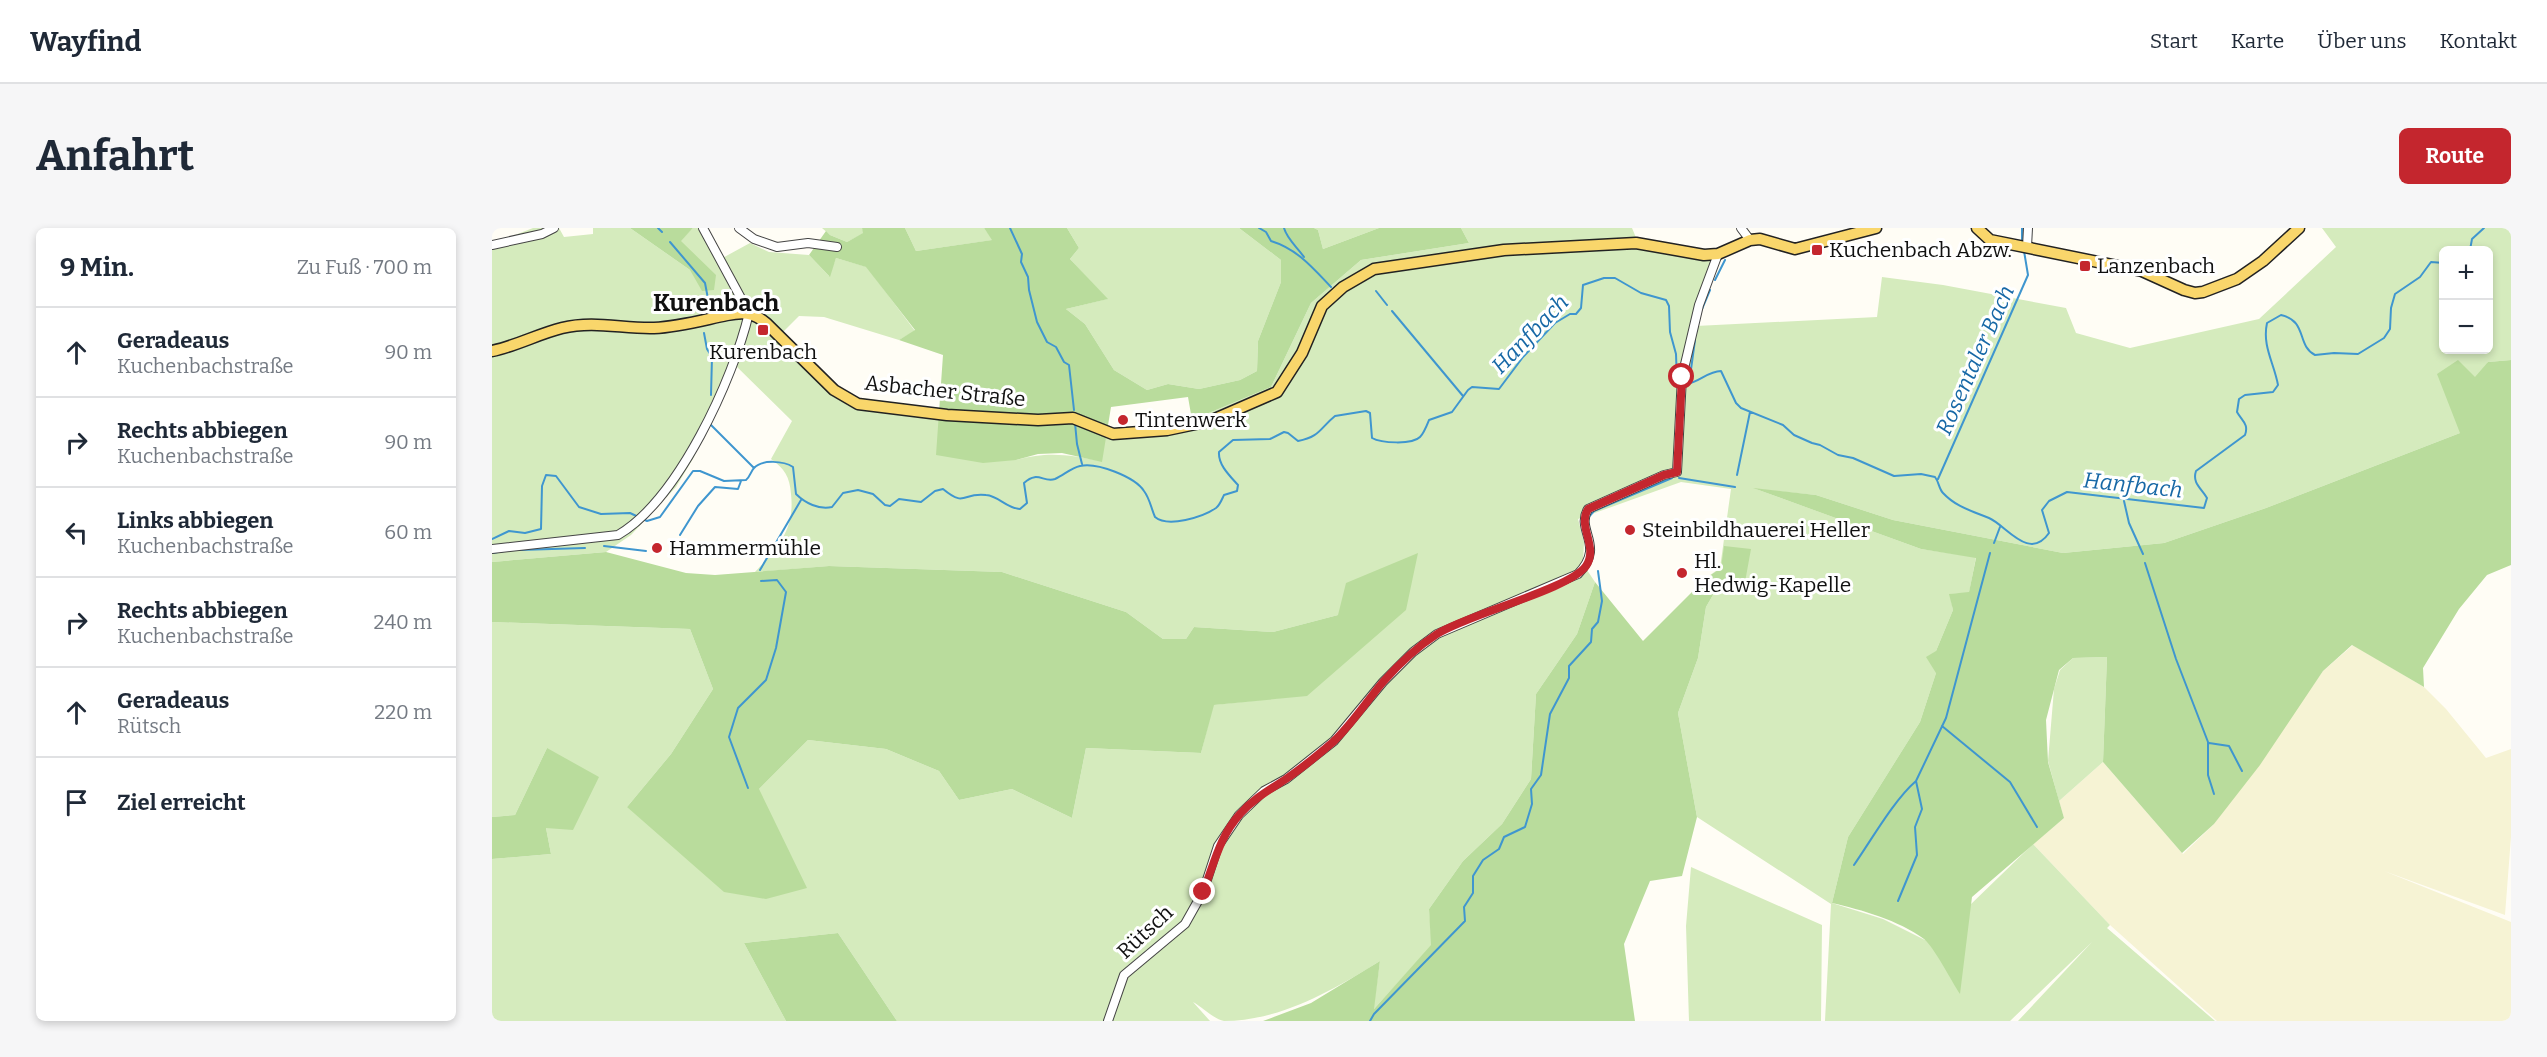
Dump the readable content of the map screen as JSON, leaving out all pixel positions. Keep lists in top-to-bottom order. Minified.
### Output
{"streets":{"main road":["Asbacher Straße"],"street":["Rütsch"]},"crossings":[["Asbacher Straße","Rütsch"]],"districts":["Kurenbach"],"water":["Hanfbach","Rosentaler Bach"],"places":{"transit":["Kuchenbach Abzw.","Lanzenbach","Kurenbach"],"other":["Tintenwerk","Steinbildhauerei Heller","Hammermühle","Hl. Hedwig-Kapelle"]},"page":{"header":"Wayfind","nav":["Start","Karte","Über uns","Kontakt"],"buttons":"Route","title":"Anfahrt","heading":["9 Min.","Zu Fuß · 700 m"],"map_buttons":["+","−"],"list":[["Geradeaus","Kuchenbachstraße","90 m"],["Rechts abbiegen","Kuchenbachstraße","90 m"],["Links abbiegen","Kuchenbachstraße","60 m"],["Rechts abbiegen","Kuchenbachstraße","240 m"],["Geradeaus","Rütsch","220 m"],"Ziel erreicht"]}}
